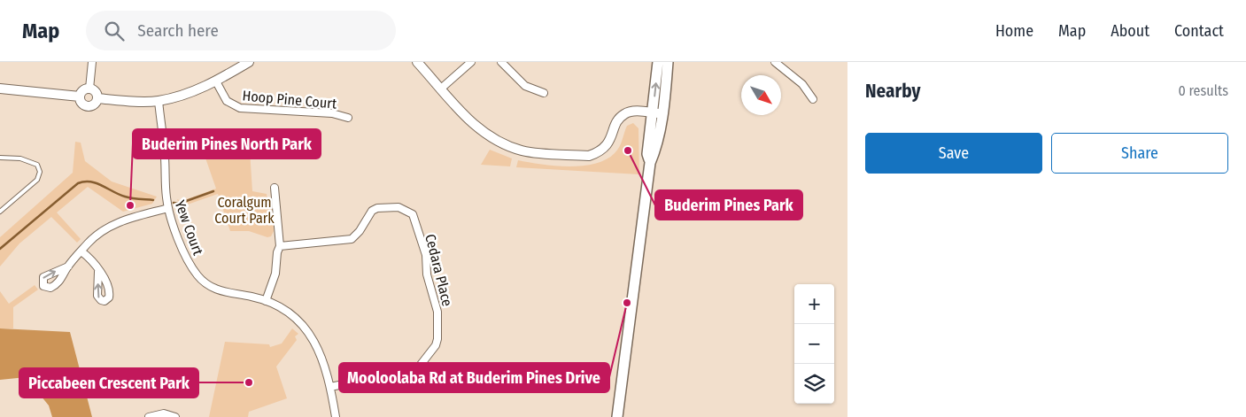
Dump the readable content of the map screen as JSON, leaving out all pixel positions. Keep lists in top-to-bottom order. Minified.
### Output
{"streets":{"street":["Hoop Pine Court","Yew Court","Cedara Place"]},"crossings":[["Yew Court","Cedara Place"]],"parks":["Coralgum Court Park"],"places":["Buderim Pines Park","Buderim Pines North Park","Mooloolaba Rd at Buderim Pines Drive","Piccabeen Crescent Park"],"north":"bottom right","page":{"header":"Map","search":"Search here","nav":["Home","Map","About","Contact"],"heading":["Nearby","0 results"],"buttons":["Save","Share"],"map_buttons":["+","−"]}}
